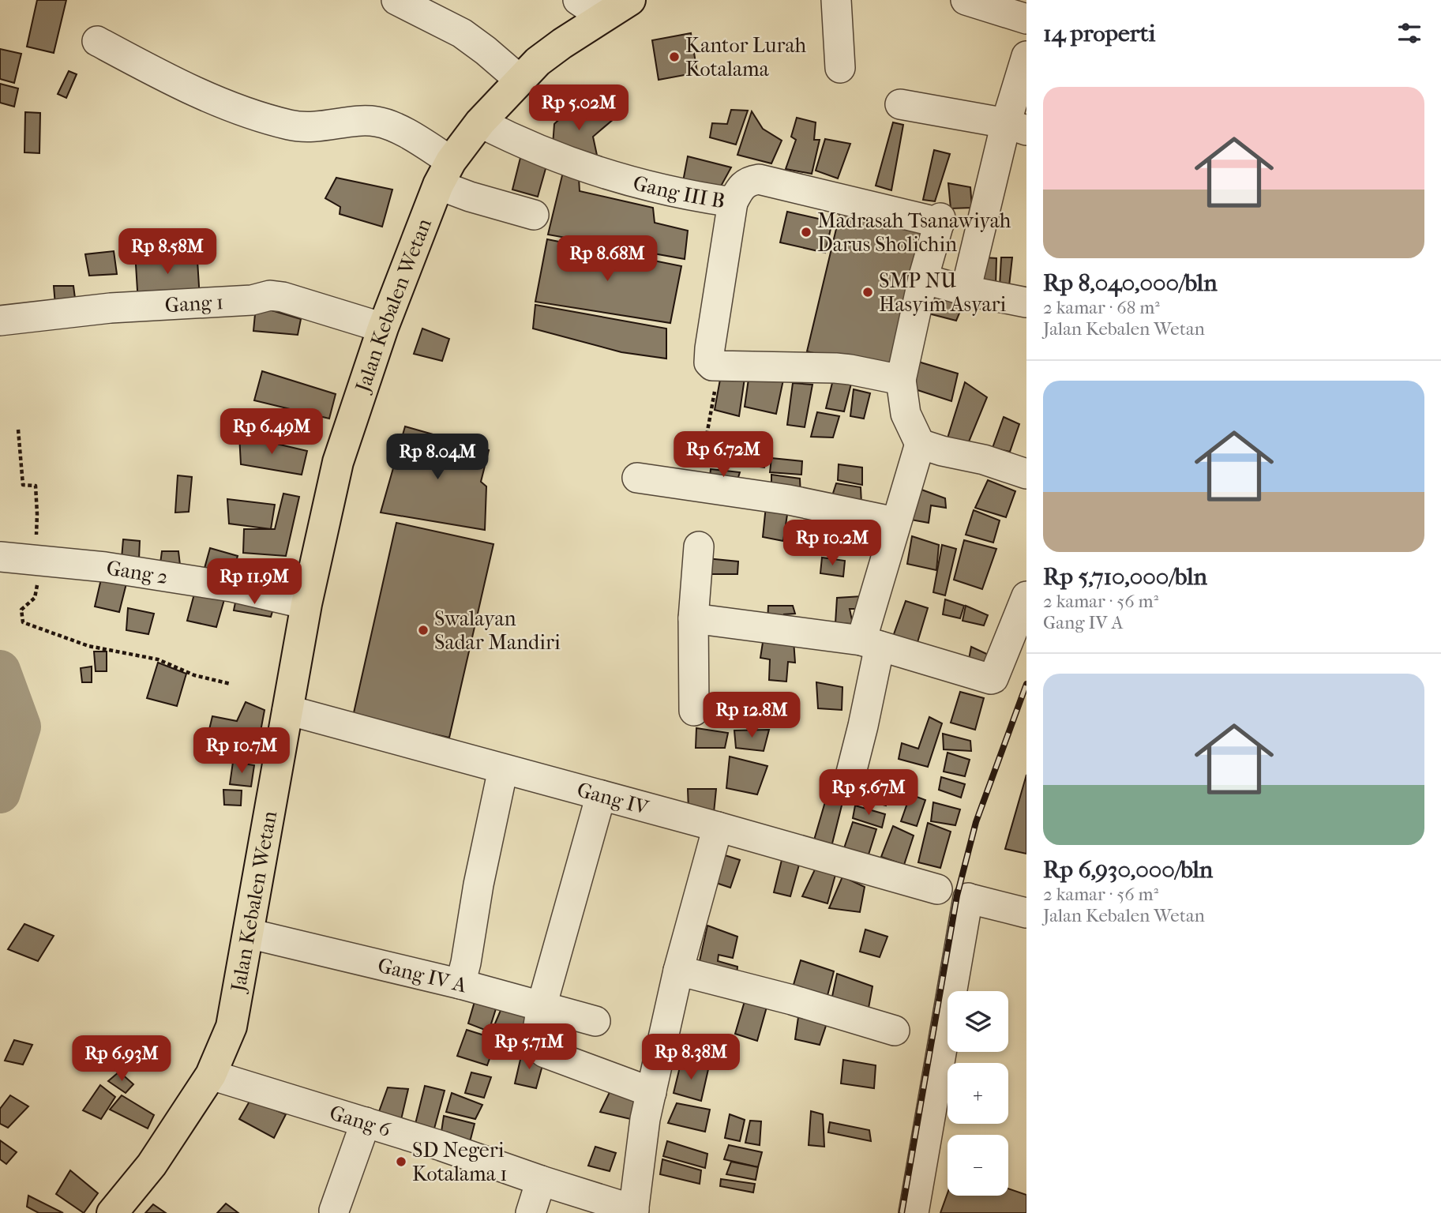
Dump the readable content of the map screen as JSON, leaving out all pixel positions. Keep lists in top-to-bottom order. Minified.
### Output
{"streets":{"main road":["Jalan Kebalen Wetan"],"street":["Gang III B","Gang 1","Gang 2","Gang IV","Gang IV A","Gang 6"]},"crossings":[["Gang III B","Jalan Kebalen Wetan"],["Gang 1","Jalan Kebalen Wetan"],["Jalan Kebalen Wetan","Gang 2"],["Jalan Kebalen Wetan","Gang IV"],["Jalan Kebalen Wetan","Gang IV A"],["Jalan Kebalen Wetan","Gang 6"]],"places":["Kantor Lurah Kotalama","Madrasah Tsanawiyah Darus Sholichin","SMP NU Hasyim Asyari","Swalayan Sadar Mandiri","SD Negeri Kotalama 1"],"page":{"heading":"14 properti","list":[{"name":"Rp 8,040,000/bln","note":"2 kamar · 68 m² · Jalan Kebalen Wetan"},{"name":"Rp 5,710,000/bln","note":"2 kamar · 56 m² · Gang IV A"},{"name":"Rp 6,930,000/bln","note":"2 kamar · 56 m² · Jalan Kebalen Wetan"}],"price":["Rp 5.02M","Rp 8.58M","Rp 8.68M","Rp 6.49M","Rp 6.72M","Rp 8.04M","Rp 10.2M","Rp 11.9M","Rp 12.8M","Rp 10.7M","Rp 5.67M","Rp 5.71M","Rp 8.38M","Rp 6.93M"],"map_buttons":["+","−"]}}
